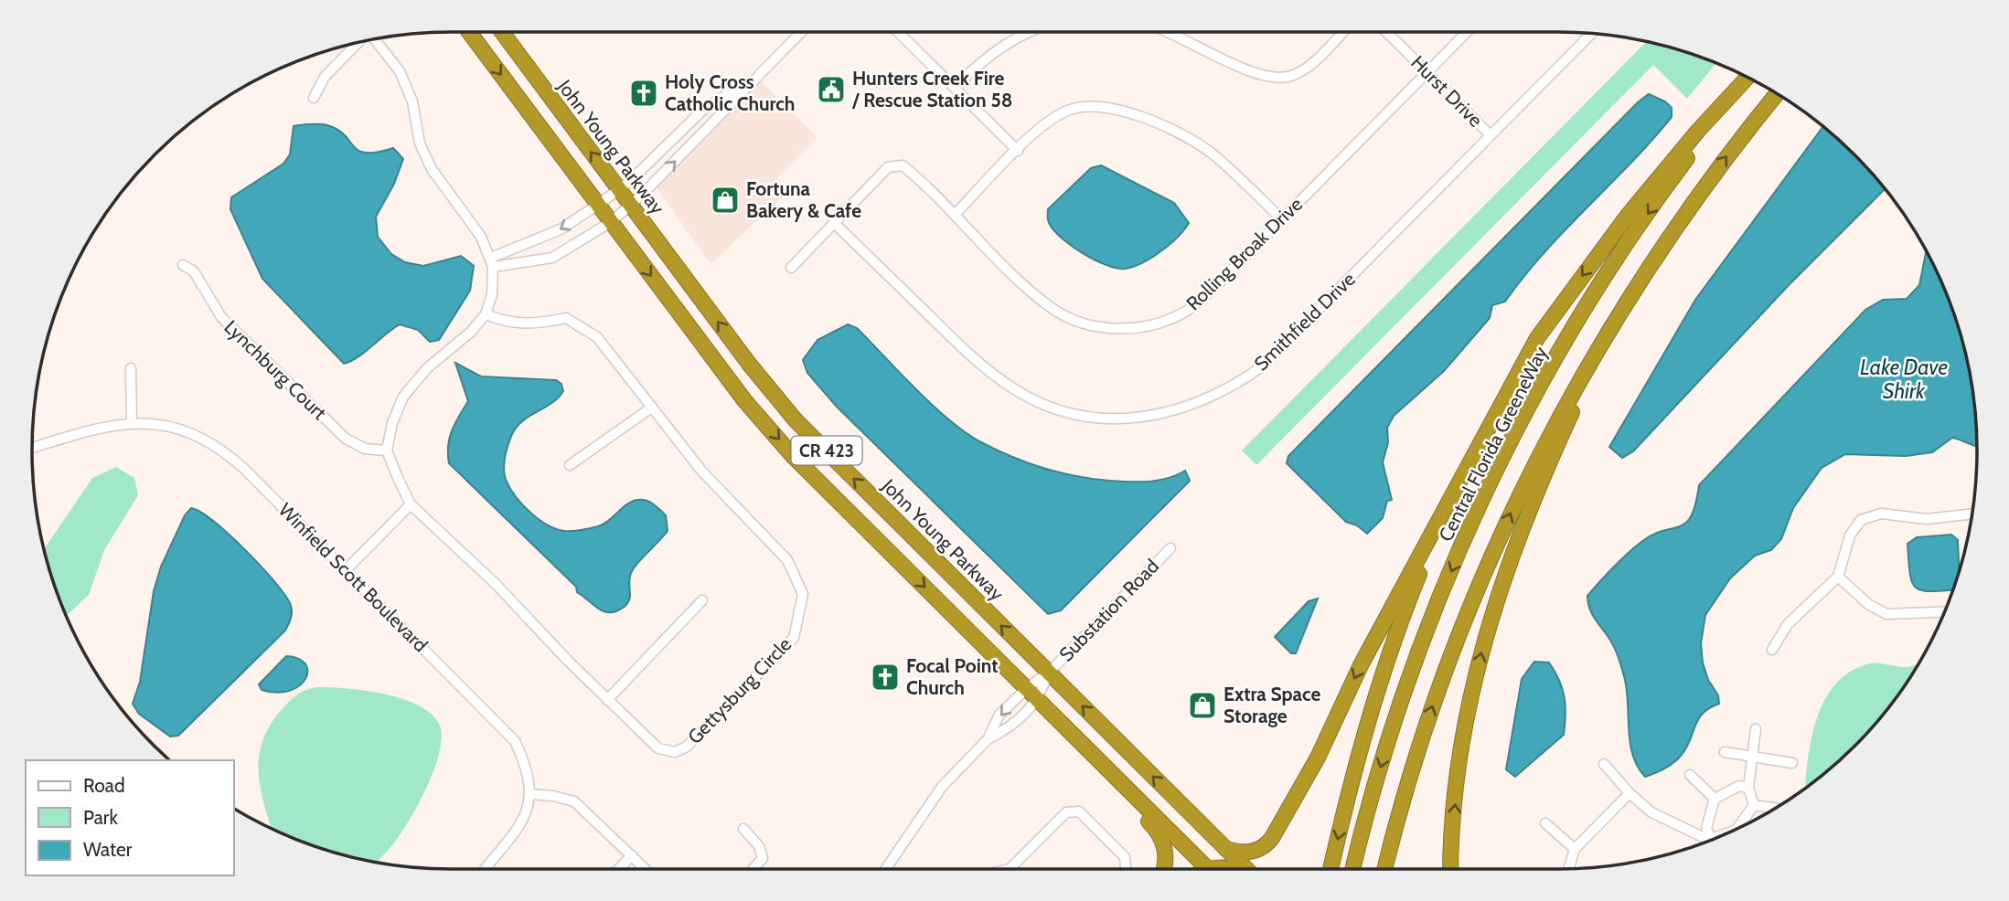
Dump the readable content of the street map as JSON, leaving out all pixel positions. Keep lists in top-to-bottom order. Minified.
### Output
{"streets":{"highway":["John Young Parkway","Central Florida GreeneWay","CR 423"],"street":["Hurst Drive","Rolling Broak Drive","Smithfield Drive","Lynchburg Court","Winfield Scott Boulevard","Substation Road","Gettysburg Circle"]},"crossings":[["Hurst Drive","Rolling Broak Drive"],["Hurst Drive","Smithfield Drive"],["John Young Parkway","Substation Road"],["Rolling Broak Drive","Smithfield Drive"],["Lynchburg Court","Gettysburg Circle"]],"water":["Lake Dave Shirk"],"places":{"public building":["Hunters Creek Fire / Rescue Station 58"],"church":["Holy Cross Catholic Church","Focal Point Church"],"shop":["Fortuna Bakery & Cafe","Extra Space Storage"]},"legend":["Road","Park","Water"]}
